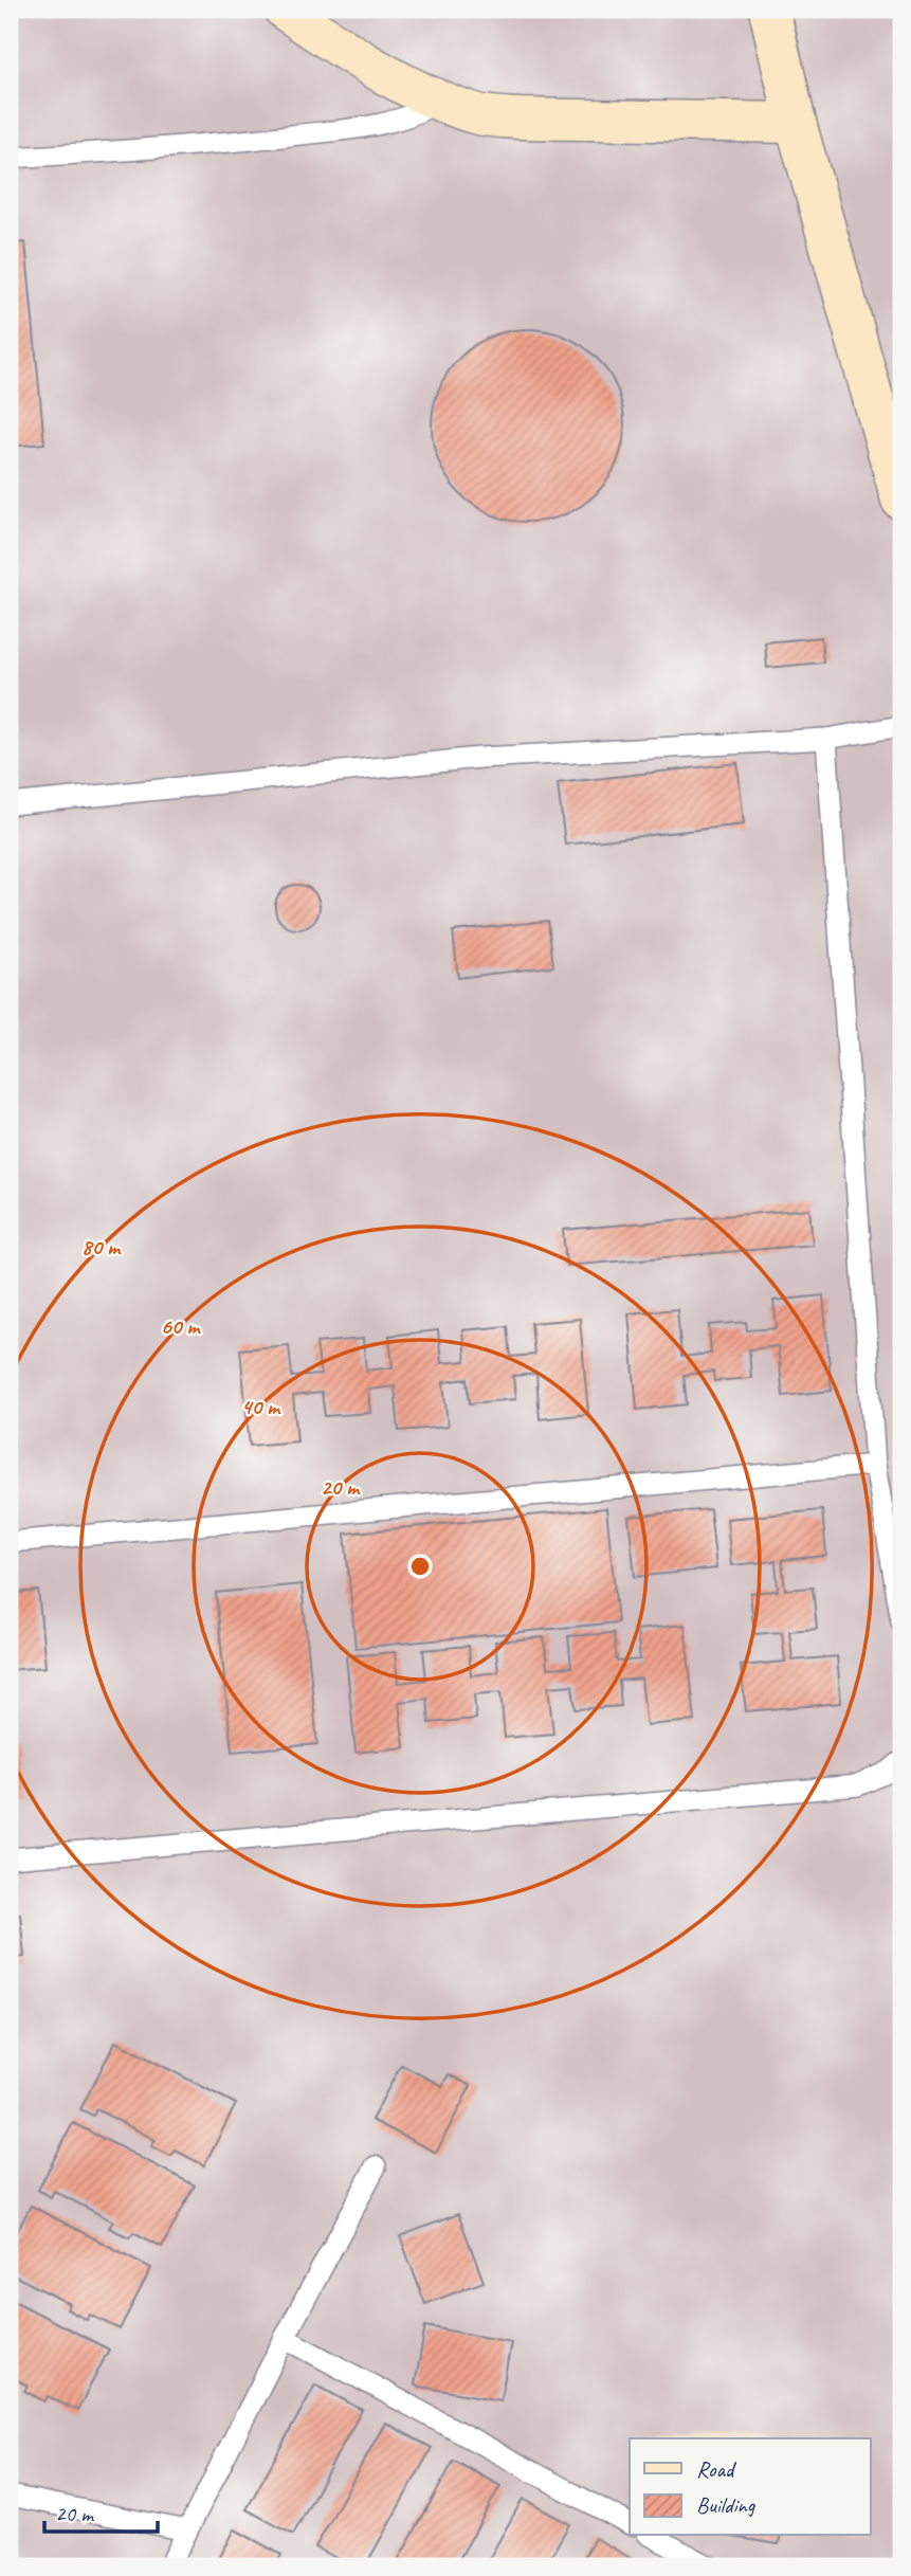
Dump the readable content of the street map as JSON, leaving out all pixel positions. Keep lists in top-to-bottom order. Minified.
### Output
{"legend":["Road","Building"],"scale_bar":"20 m","rings":["80 m","60 m","40 m","20 m"]}
